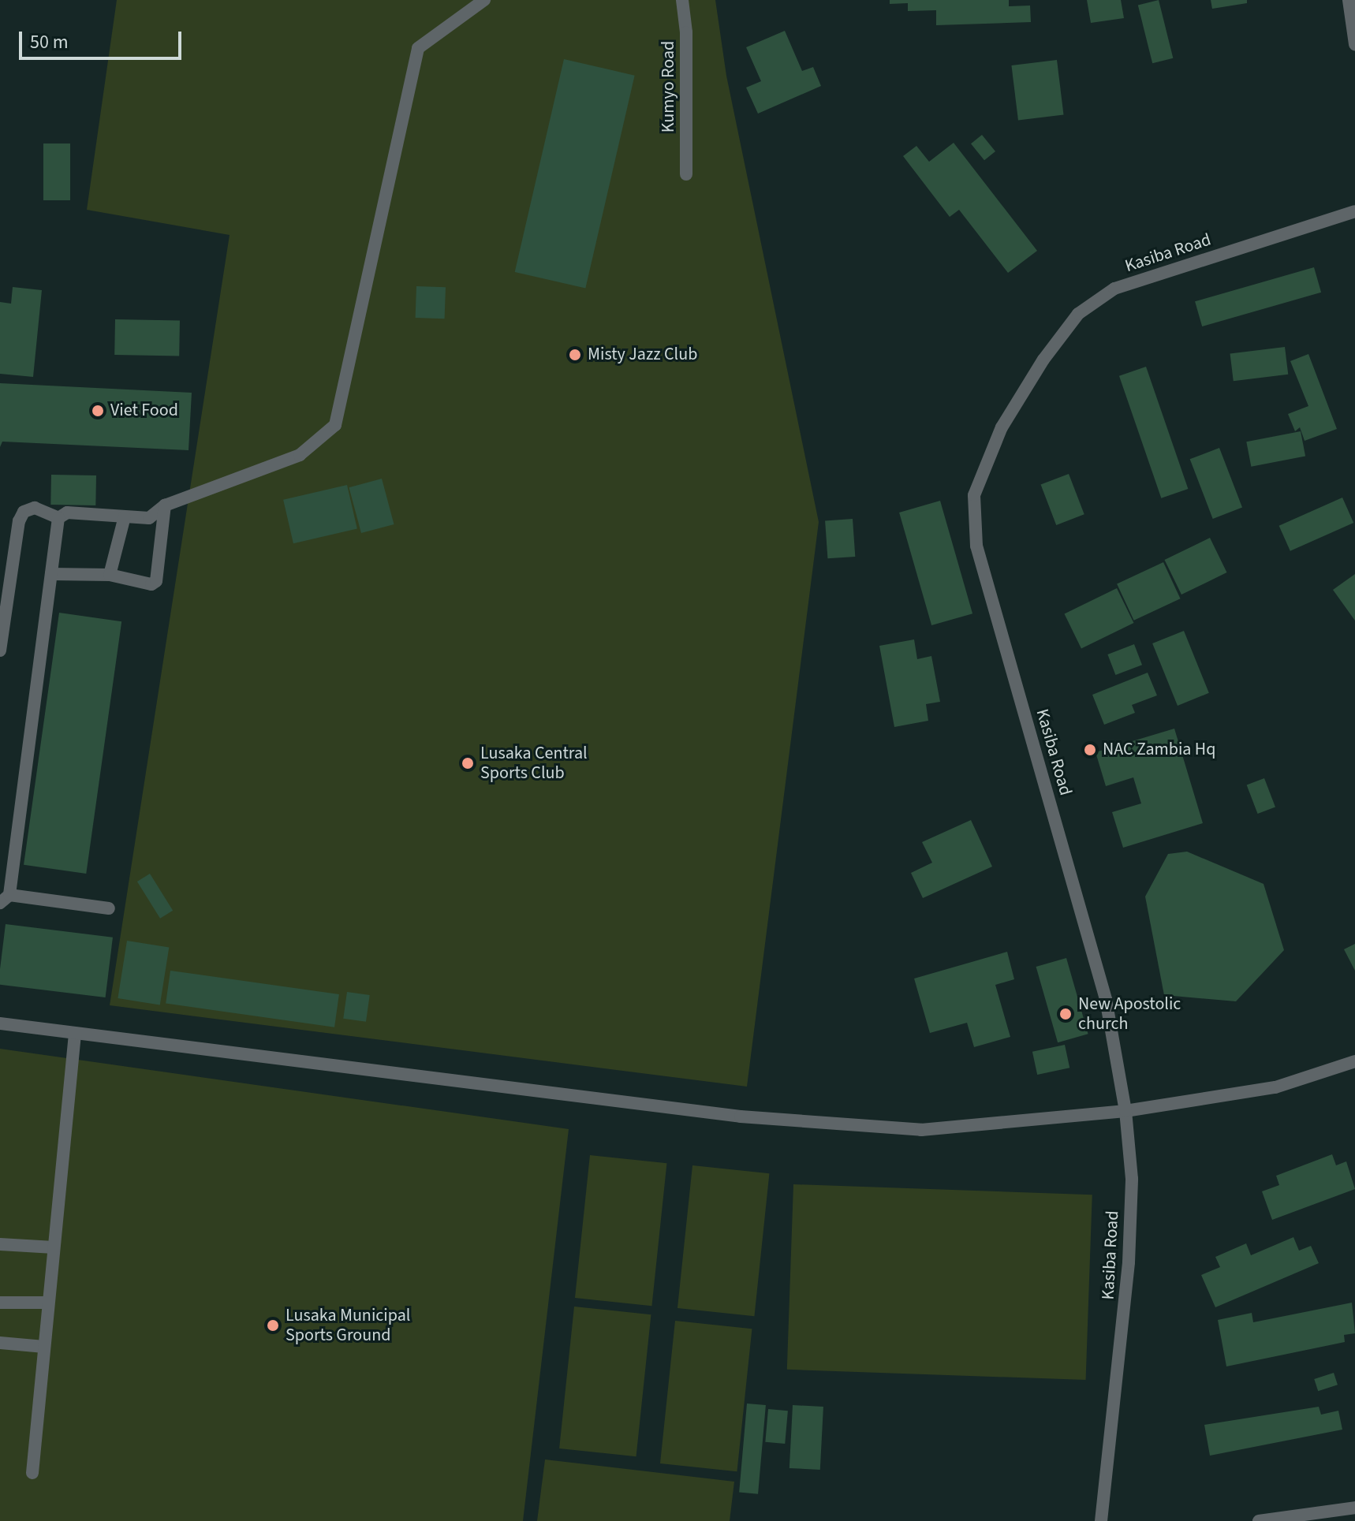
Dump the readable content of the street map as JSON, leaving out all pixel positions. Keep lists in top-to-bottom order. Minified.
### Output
{"streets":{"street":["Kumyo Road","Kasiba Road"]},"places":["Misty Jazz Club","Viet Food","NAC Zambia Hq","Lusaka Central Sports Club","New Apostolic church","Lusaka Municipal Sports Ground"],"scale_bar":"50 m"}
